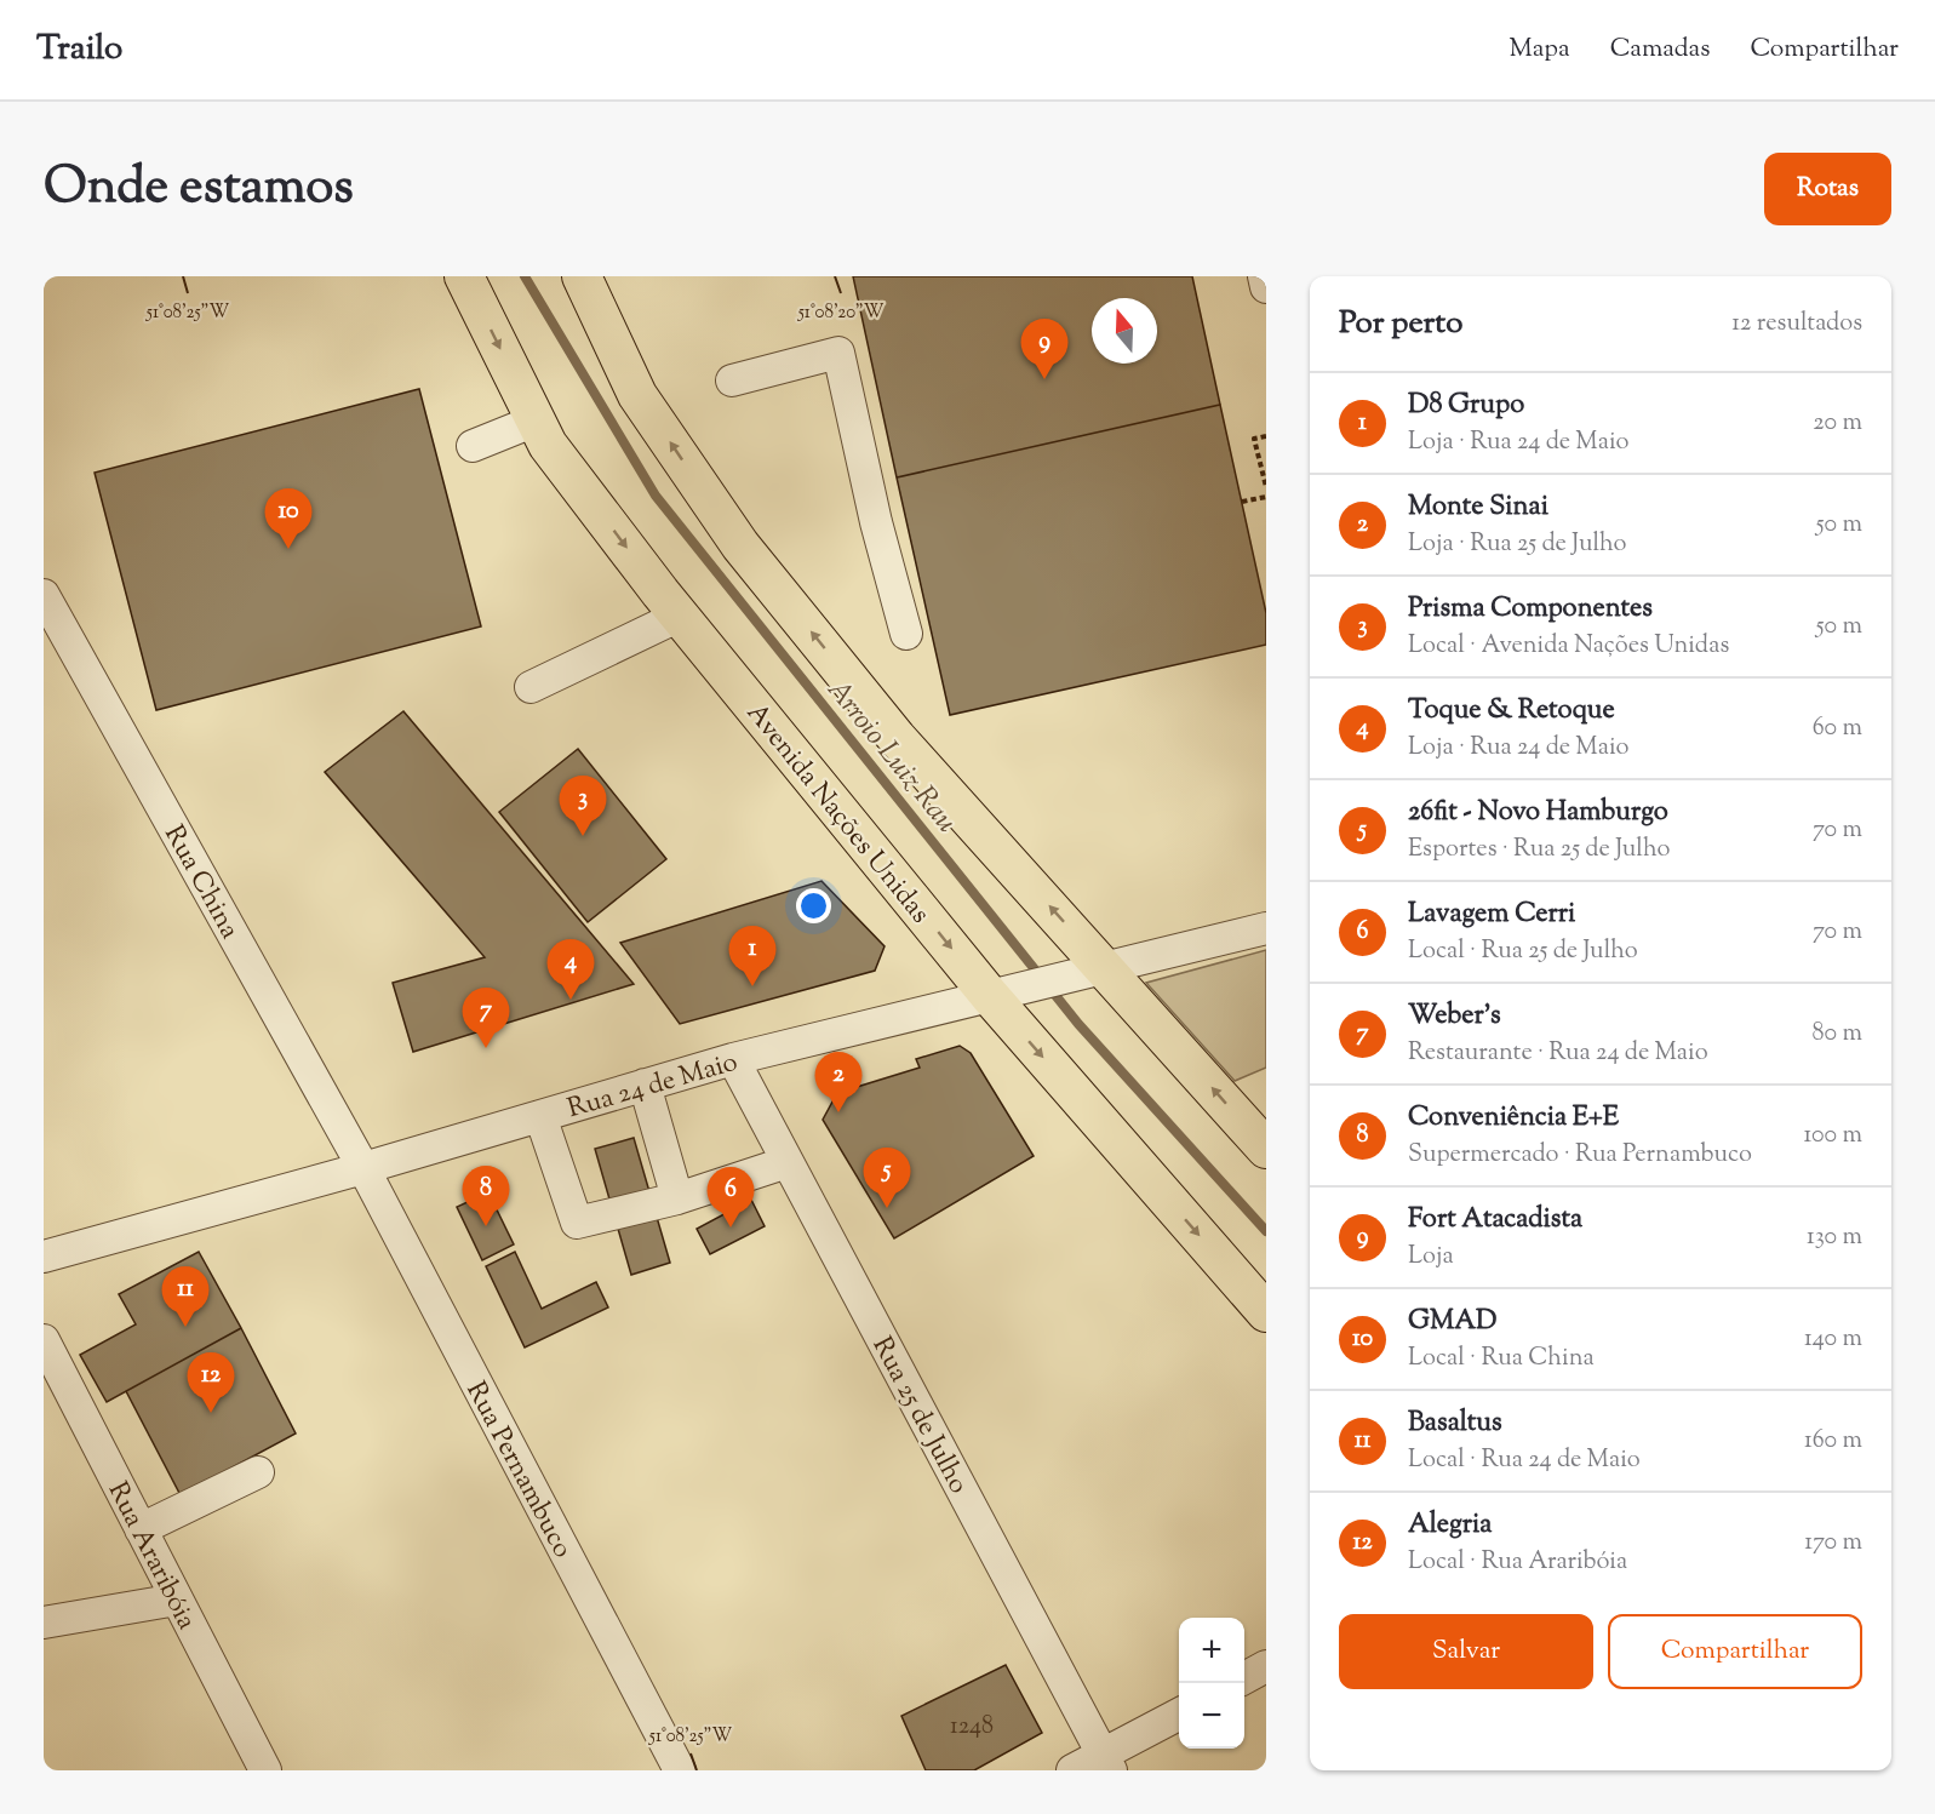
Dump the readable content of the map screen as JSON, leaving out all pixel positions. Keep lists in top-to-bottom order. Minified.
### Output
{"streets":{"main road":["Avenida Nações Unidas"],"street":["Rua China","Rua 24 de Maio","Rua 25 de Julho","Rua Pernambuco","Rua Araribóia"]},"crossings":[["Avenida Nações Unidas","Rua 24 de Maio"],["Rua China","Rua 24 de Maio"],["Rua China","Rua Pernambuco"],["Rua 24 de Maio","Rua 25 de Julho"],["Rua 24 de Maio","Rua Pernambuco"]],"water":["Arroio Luiz Rau"],"house_numbers":["1248"],"north":"top","page":{"header":"Trailo","nav":["Mapa","Camadas","Compartilhar"],"title":"Onde estamos","buttons":["Rotas",["Salvar","Compartilhar"]],"heading":["Por perto","12 resultados"],"pins":["9","10","3","1","4","7","2","5","8","6","11","12"],"list":[{"mark":"1","name":"D8 Grupo","note":"Loja · Rua 24 de Maio","value":"20 m"},{"mark":"2","name":"Monte Sinai","note":"Loja · Rua 25 de Julho","value":"50 m"},{"mark":"3","name":"Prisma Componentes","note":"Local · Avenida Nações Unidas","value":"50 m"},{"mark":"4","name":"Toque & Retoque","note":"Loja · Rua 24 de Maio","value":"60 m"},{"mark":"5","name":"26fit - Novo Hamburgo","note":"Esportes · Rua 25 de Julho","value":"70 m"},{"mark":"6","name":"Lavagem Cerri","note":"Local · Rua 25 de Julho","value":"70 m"},{"mark":"7","name":"Weber's","note":"Restaurante · Rua 24 de Maio","value":"80 m"},{"mark":"8","name":"Conveniência E+E","note":"Supermercado · Rua Pernambuco","value":"100 m"},{"mark":"9","name":"Fort Atacadista","note":"Loja","value":"130 m"},{"mark":"10","name":"GMAD","note":"Local · Rua China","value":"140 m"},{"mark":"11","name":"Basaltus","note":"Local · Rua 24 de Maio","value":"160 m"},{"mark":"12","name":"Alegria","note":"Local · Rua Araribóia","value":"170 m"}],"map_buttons":["+","−"]},"coordinates":["51°08'20\"W","51°08'25\"W"]}
